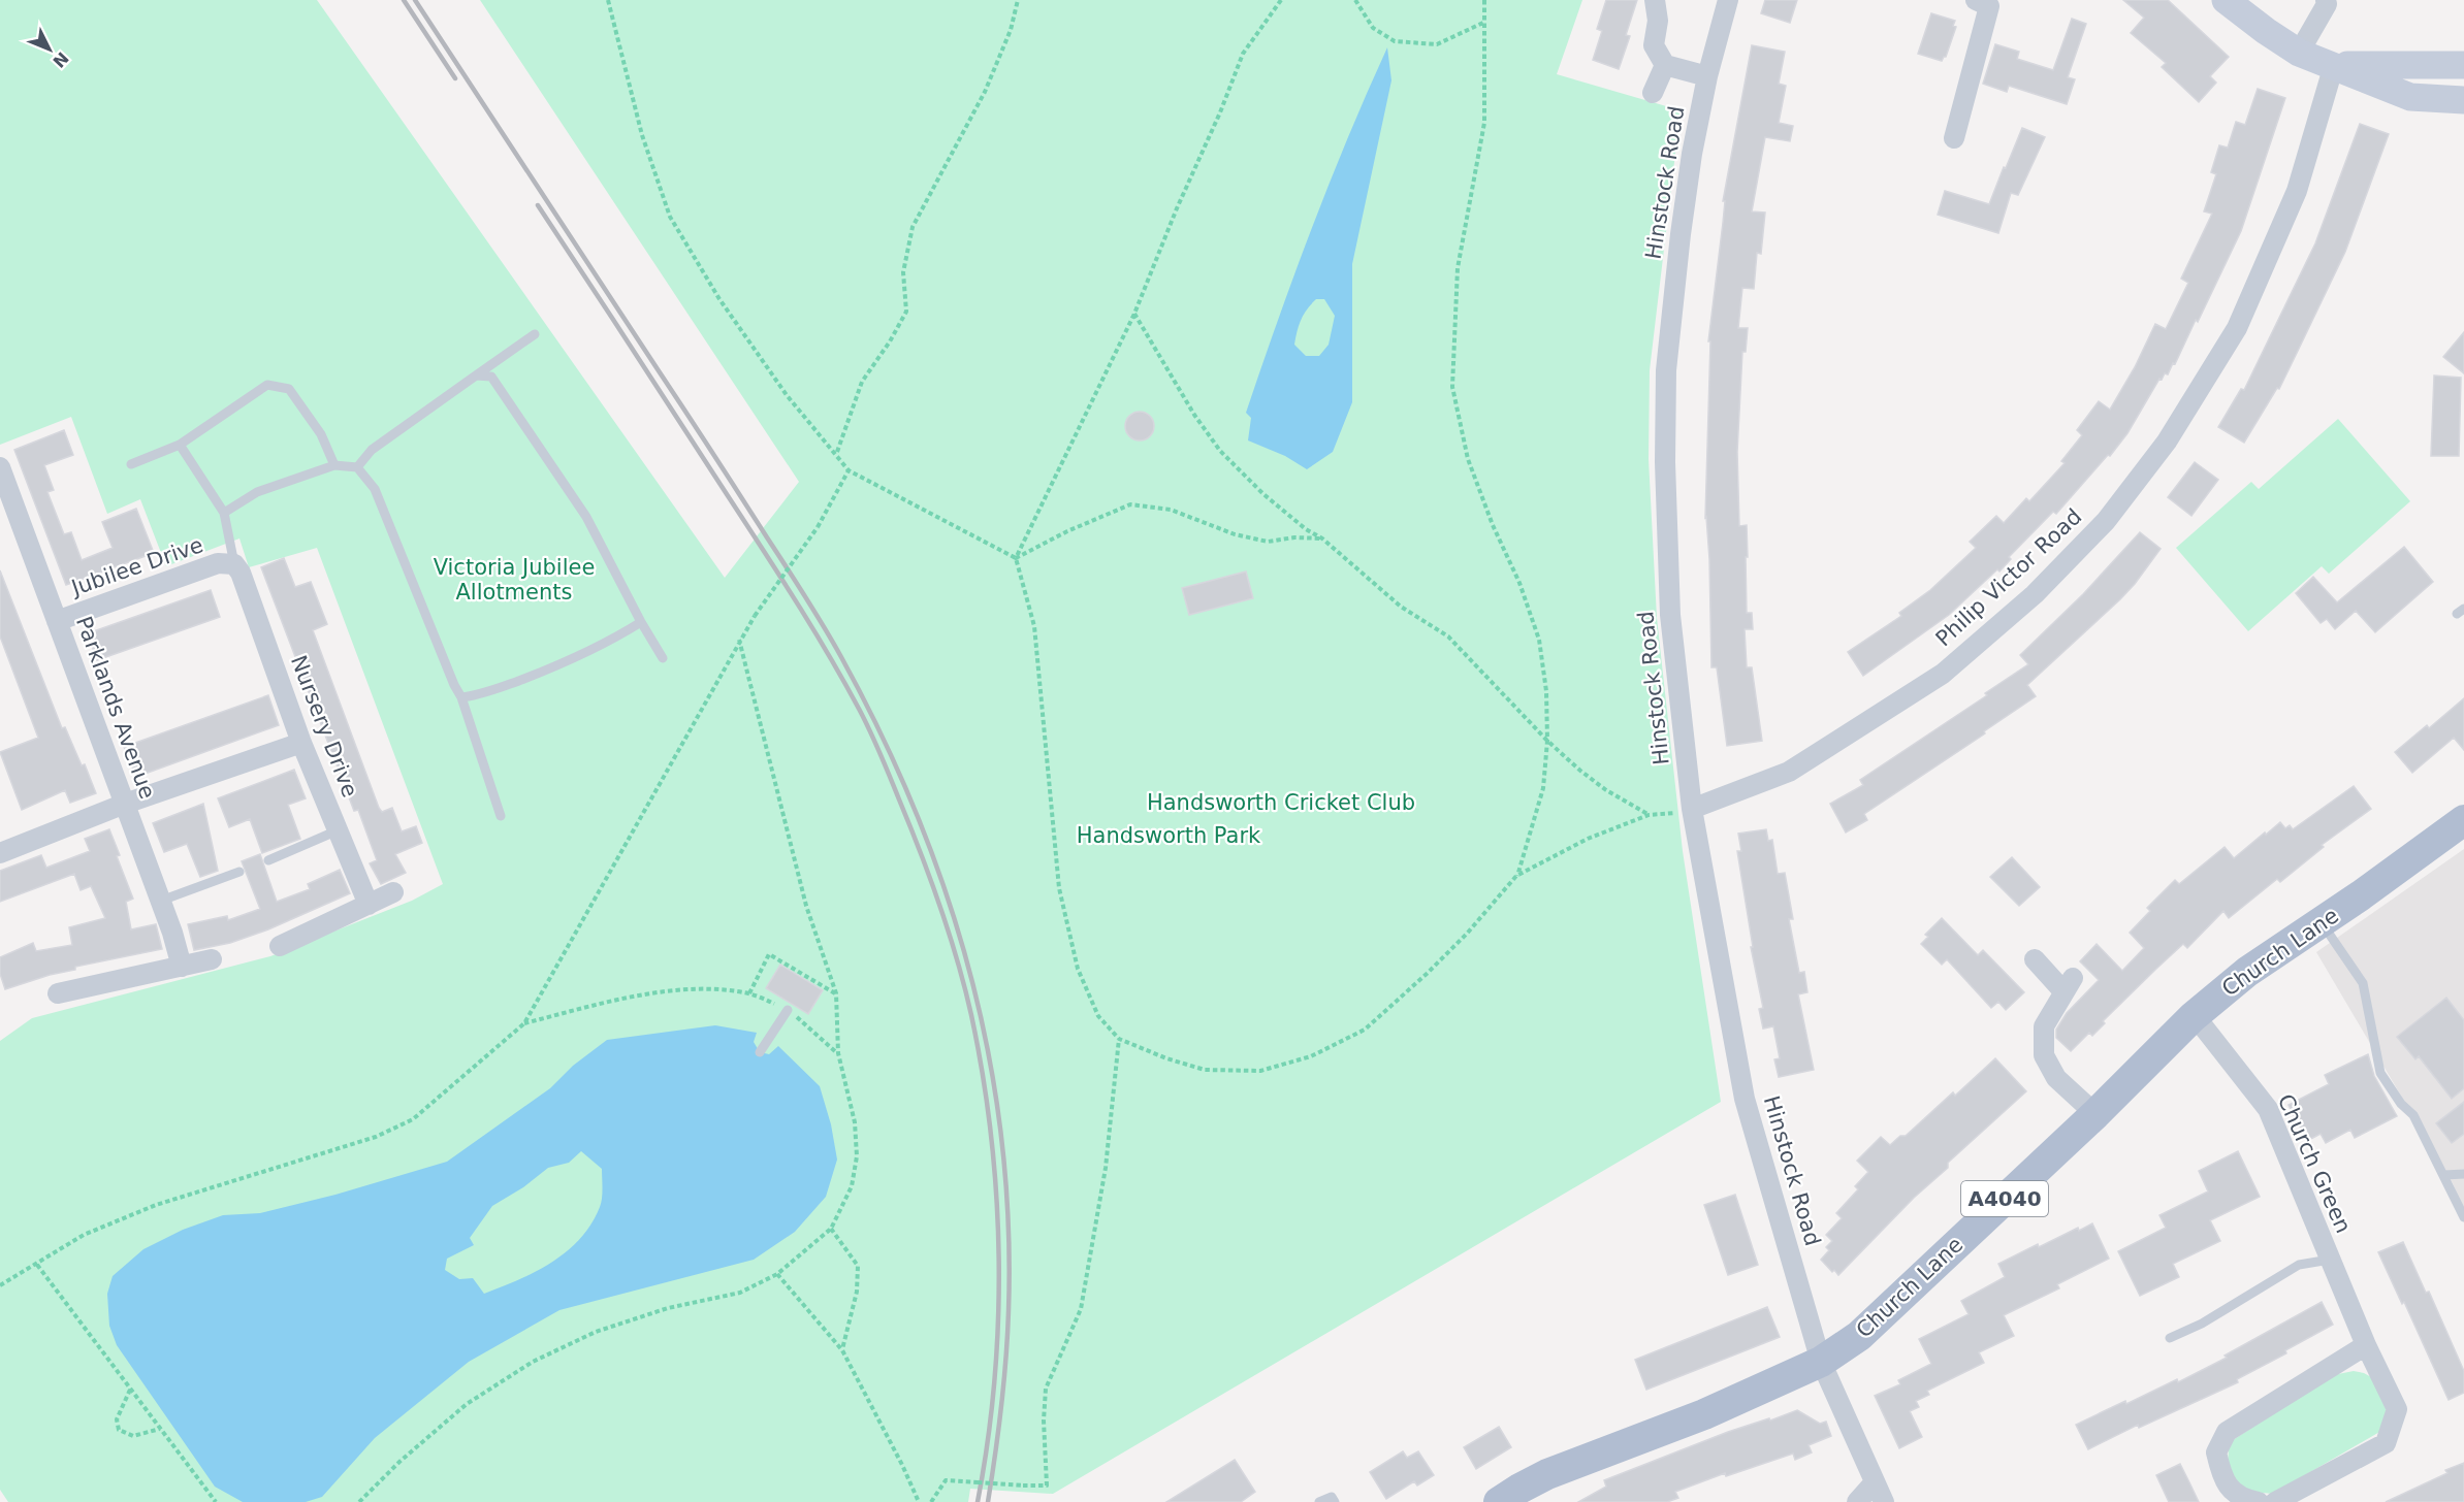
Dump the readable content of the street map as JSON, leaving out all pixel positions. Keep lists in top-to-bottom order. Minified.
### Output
{"streets":{"main road":["Church Lane","A4040"],"street":["Hinstock Road","Jubilee Drive","Philip Victor Road","Parklands Avenue","Nursery Drive","Church Green"]},"crossings":[["Hinstock Road","Philip Victor Road"],["Hinstock Road","Church Lane"],["Jubilee Drive","Parklands Avenue"],["Jubilee Drive","Nursery Drive"],["Church Lane","Church Green"]],"parks":["Victoria Jubilee Allotments","Handsworth Cricket Club","Handsworth Park"],"north":"bottom right"}
